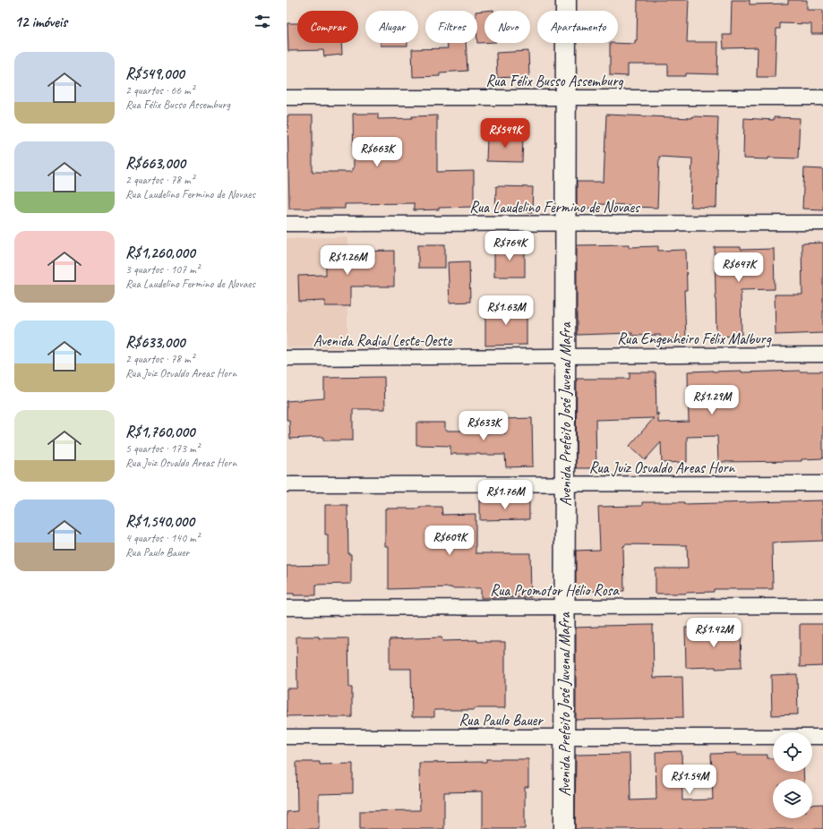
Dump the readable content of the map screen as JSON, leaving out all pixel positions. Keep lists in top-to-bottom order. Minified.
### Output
{"streets":{"main road":["Avenida Prefeito José Juvenal Mafra"],"street":["Rua Félix Busso Assemburg","Rua Laudelino Fermino de Novaes","Rua Engenheiro Félix Malburg","Avenida Radial Leste-Oeste","Rua Juiz Osvaldo Areas Horn","Rua Promotor Hélio Rosa","Rua Paulo Bauer"]},"crossings":[["Rua Félix Busso Assemburg","Avenida Prefeito José Juvenal Mafra"],["Rua Laudelino Fermino de Novaes","Avenida Prefeito José Juvenal Mafra"],["Rua Engenheiro Félix Malburg","Avenida Radial Leste-Oeste"],["Rua Engenheiro Félix Malburg","Avenida Prefeito José Juvenal Mafra"],["Avenida Radial Leste-Oeste","Avenida Prefeito José Juvenal Mafra"],["Avenida Prefeito José Juvenal Mafra","Rua Juiz Osvaldo Areas Horn"],["Avenida Prefeito José Juvenal Mafra","Rua Promotor Hélio Rosa"],["Avenida Prefeito José Juvenal Mafra","Rua Paulo Bauer"]],"page":{"heading":"12 imóveis","chip":["Comprar","Alugar","Filtros","Novo","Apartamento"],"list":[{"name":"R$549,000","note":"2 quartos · 66 m² · Rua Félix Busso Assemburg"},{"name":"R$663,000","note":"2 quartos · 78 m² · Rua Laudelino Fermino de Novaes"},{"name":"R$1,260,000","note":"3 quartos · 107 m² · Rua Laudelino Fermino de Novaes"},{"name":"R$633,000","note":"2 quartos · 78 m² · Rua Juiz Osvaldo Areas Horn"},{"name":"R$1,760,000","note":"5 quartos · 173 m² · Rua Juiz Osvaldo Areas Horn"},{"name":"R$1,540,000","note":"4 quartos · 140 m² · Rua Paulo Bauer"}],"price":["R$549K","R$663K","R$764K","R$1.26M","R$647K","R$1.63M","R$1.29M","R$633K","R$1.76M","R$609K","R$1.42M","R$1.54M"]}}
